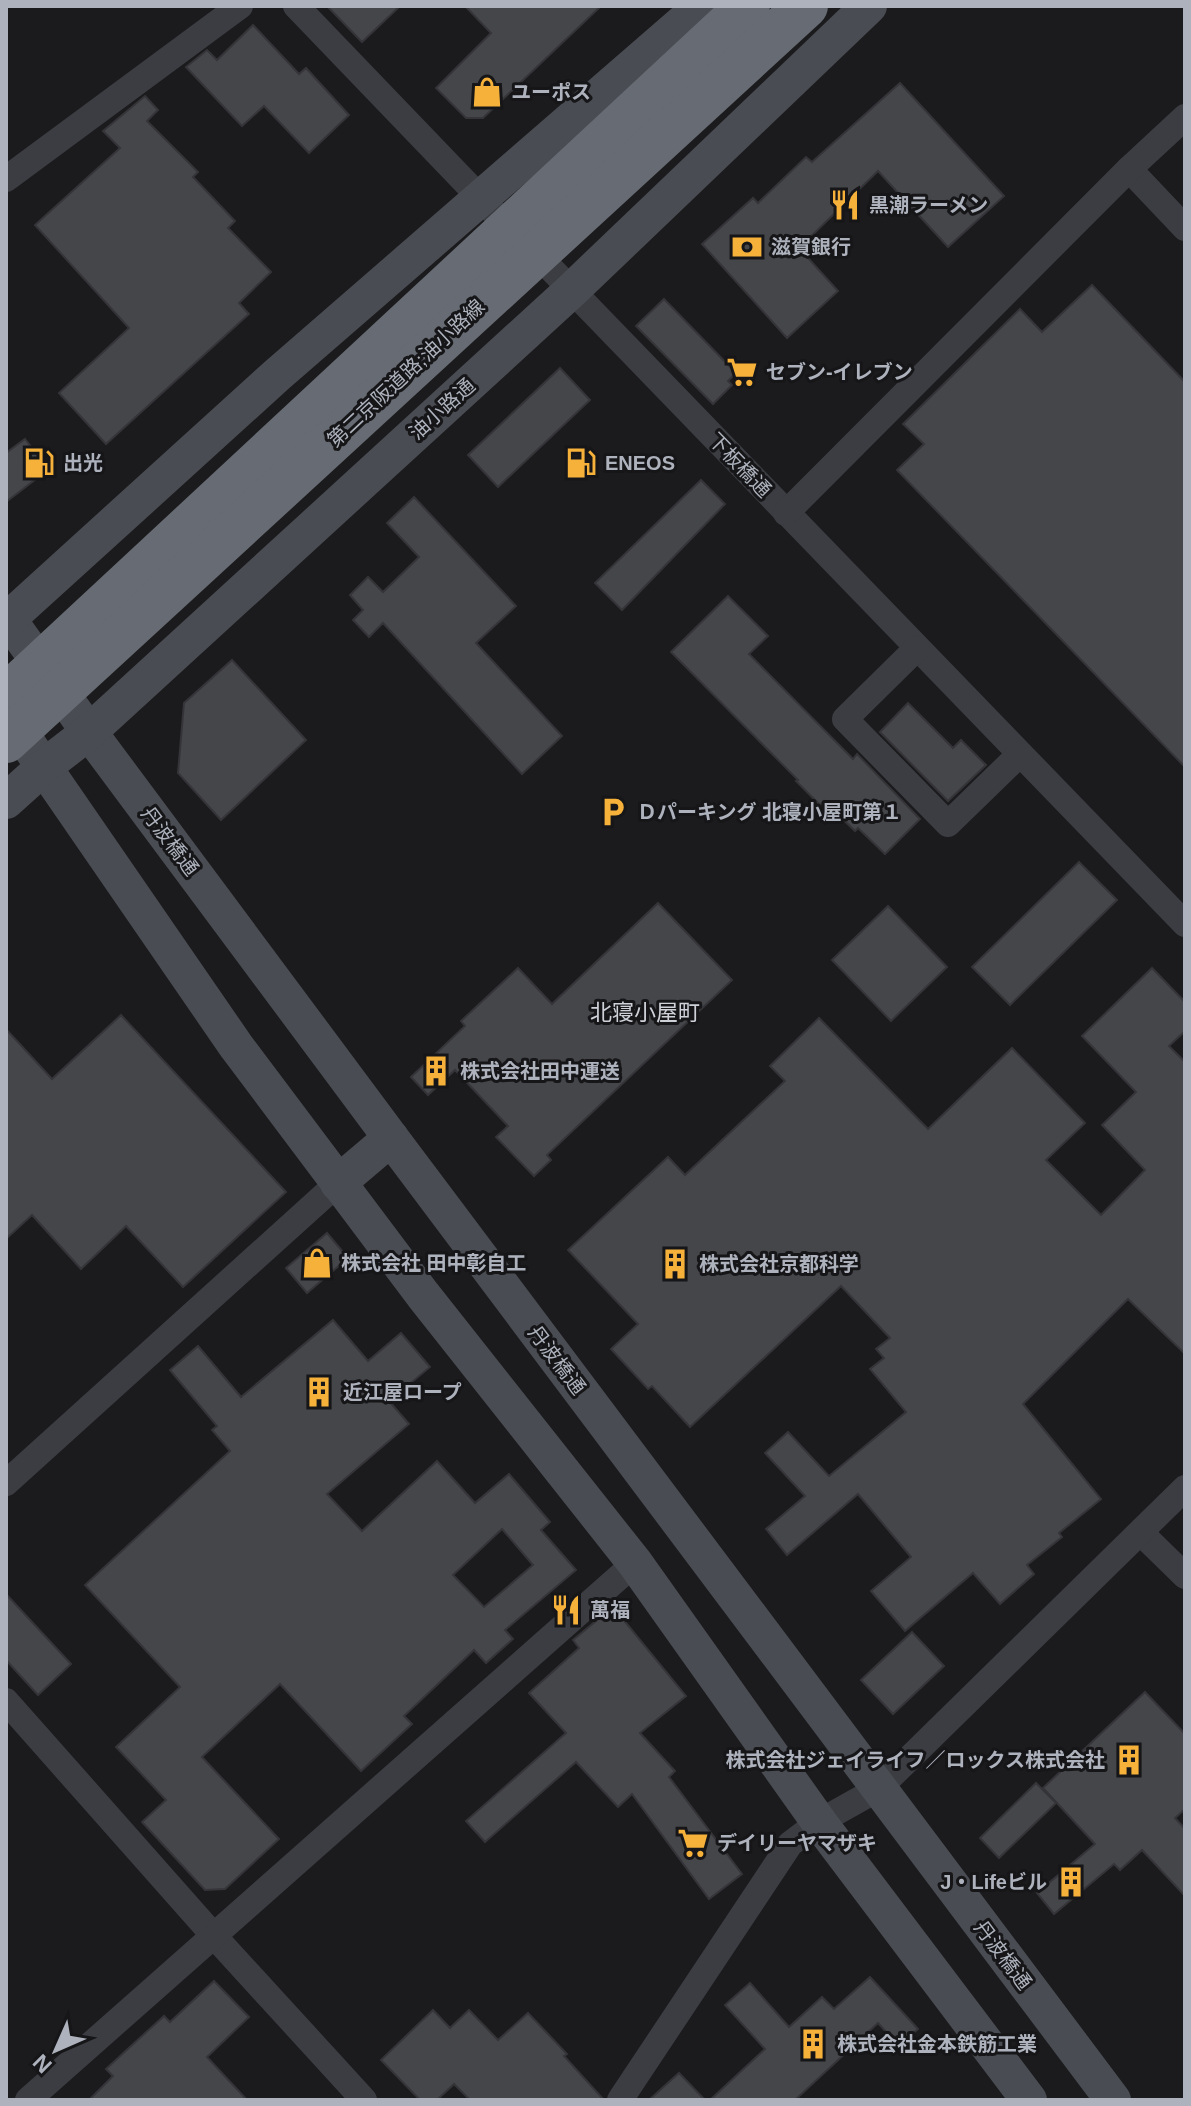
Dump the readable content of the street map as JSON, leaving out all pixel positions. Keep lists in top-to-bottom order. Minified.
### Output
{"streets":{"highway":["第二京阪道路;油小路線"],"street":["油小路通","下板橋通","丹波橋通"]},"crossings":[["油小路通","下板橋通"],["油小路通","丹波橋通"]],"districts":["北寝小屋町"],"places":{"shop":["ユーポス","株式会社 田中彰自工"],"restaurant":["黒潮ラーメン","萬福"],"bank":["滋賀銀行"],"supermarket":["セブン-イレブン","デイリーヤマザキ"],"fuel station":["出光","ENEOS"],"parking":["Ｄパーキング 北寝小屋町第１"],"building":["株式会社田中運送","株式会社京都科学","近江屋ロープ","株式会社ジェイライフ／ロックス株式会社","J・Lifeビル","株式会社金本鉄筋工業"]},"north":"bottom left"}
